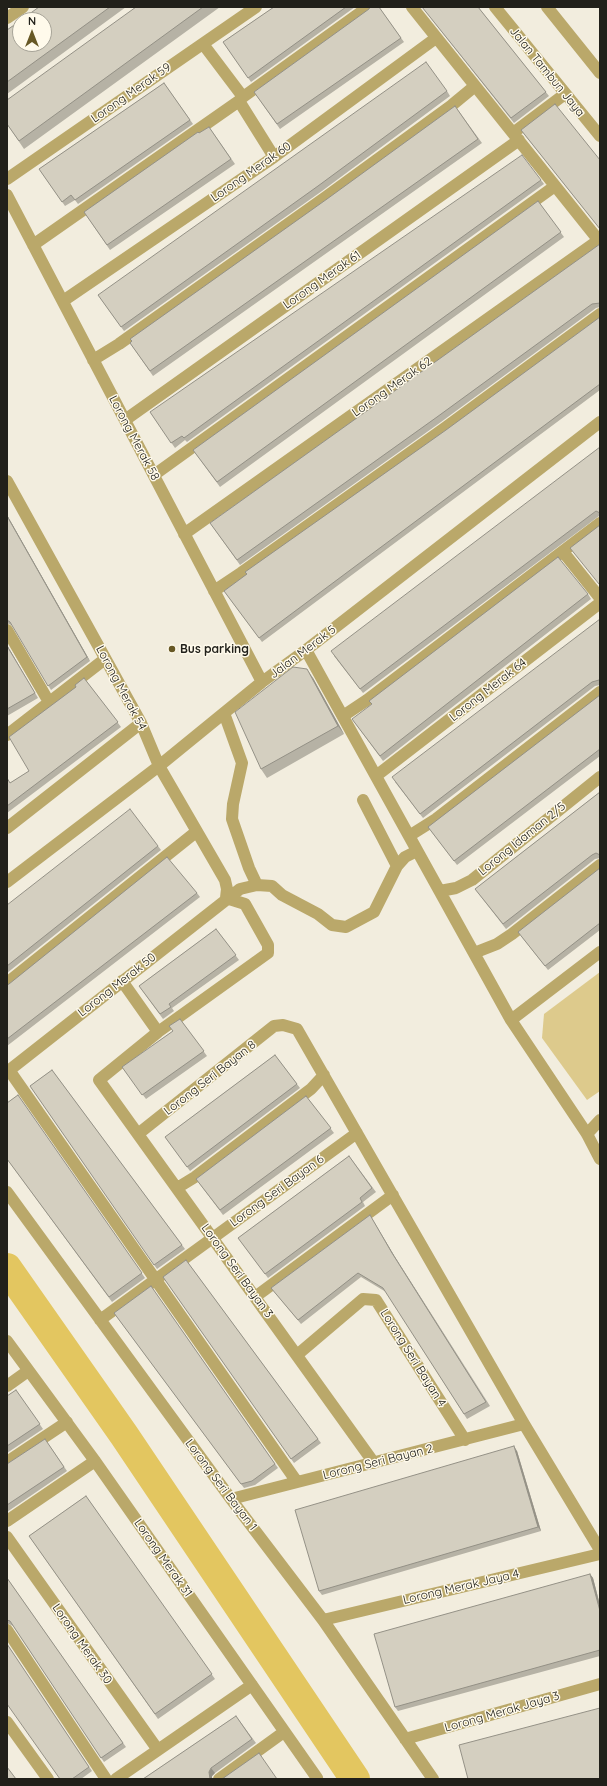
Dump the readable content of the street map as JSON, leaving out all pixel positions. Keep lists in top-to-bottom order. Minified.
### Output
{"streets":{"street":["Jalan Tambun Jaya","Lorong Merak 59","Lorong Merak 60","Lorong Merak 61","Lorong Merak 62","Lorong Merak 58","Jalan Merak 5","Lorong Merak 54","Lorong Merak 64","Lorong Idaman 2/5","Lorong Merak 50","Lorong Seri Bayan 8","Lorong Seri Bayan 6","Lorong Seri Bayan 3","Lorong Seri Bayan 4","Lorong Seri Bayan 2","Lorong Seri Bayan 1","Lorong Merak 31","Lorong Merak Jaya 4","Lorong Merak 30","Lorong Merak Jaya 3"]},"crossings":[["Jalan Tambun Jaya","Lorong Merak 61"],["Lorong Merak 60","Lorong Merak 58"],["Lorong Merak 61","Lorong Merak 58"],["Lorong Merak 62","Lorong Merak 58"],["Lorong Merak 58","Jalan Merak 5"],["Jalan Merak 5","Lorong Merak 54"],["Lorong Merak 54","Lorong Merak 50"],["Lorong Seri Bayan 8","Lorong Seri Bayan 3"],["Lorong Seri Bayan 6","Lorong Seri Bayan 3"],["Lorong Seri Bayan 6","Lorong Seri Bayan 1"],["Lorong Seri Bayan 3","Lorong Seri Bayan 4"],["Lorong Seri Bayan 3","Lorong Seri Bayan 2"],["Lorong Seri Bayan 4","Lorong Seri Bayan 2"],["Lorong Seri Bayan 2","Lorong Seri Bayan 1"],["Lorong Seri Bayan 1","Lorong Merak Jaya 4"],["Lorong Seri Bayan 1","Lorong Merak Jaya 3"]],"places":["Bus parking"],"north":"top"}
